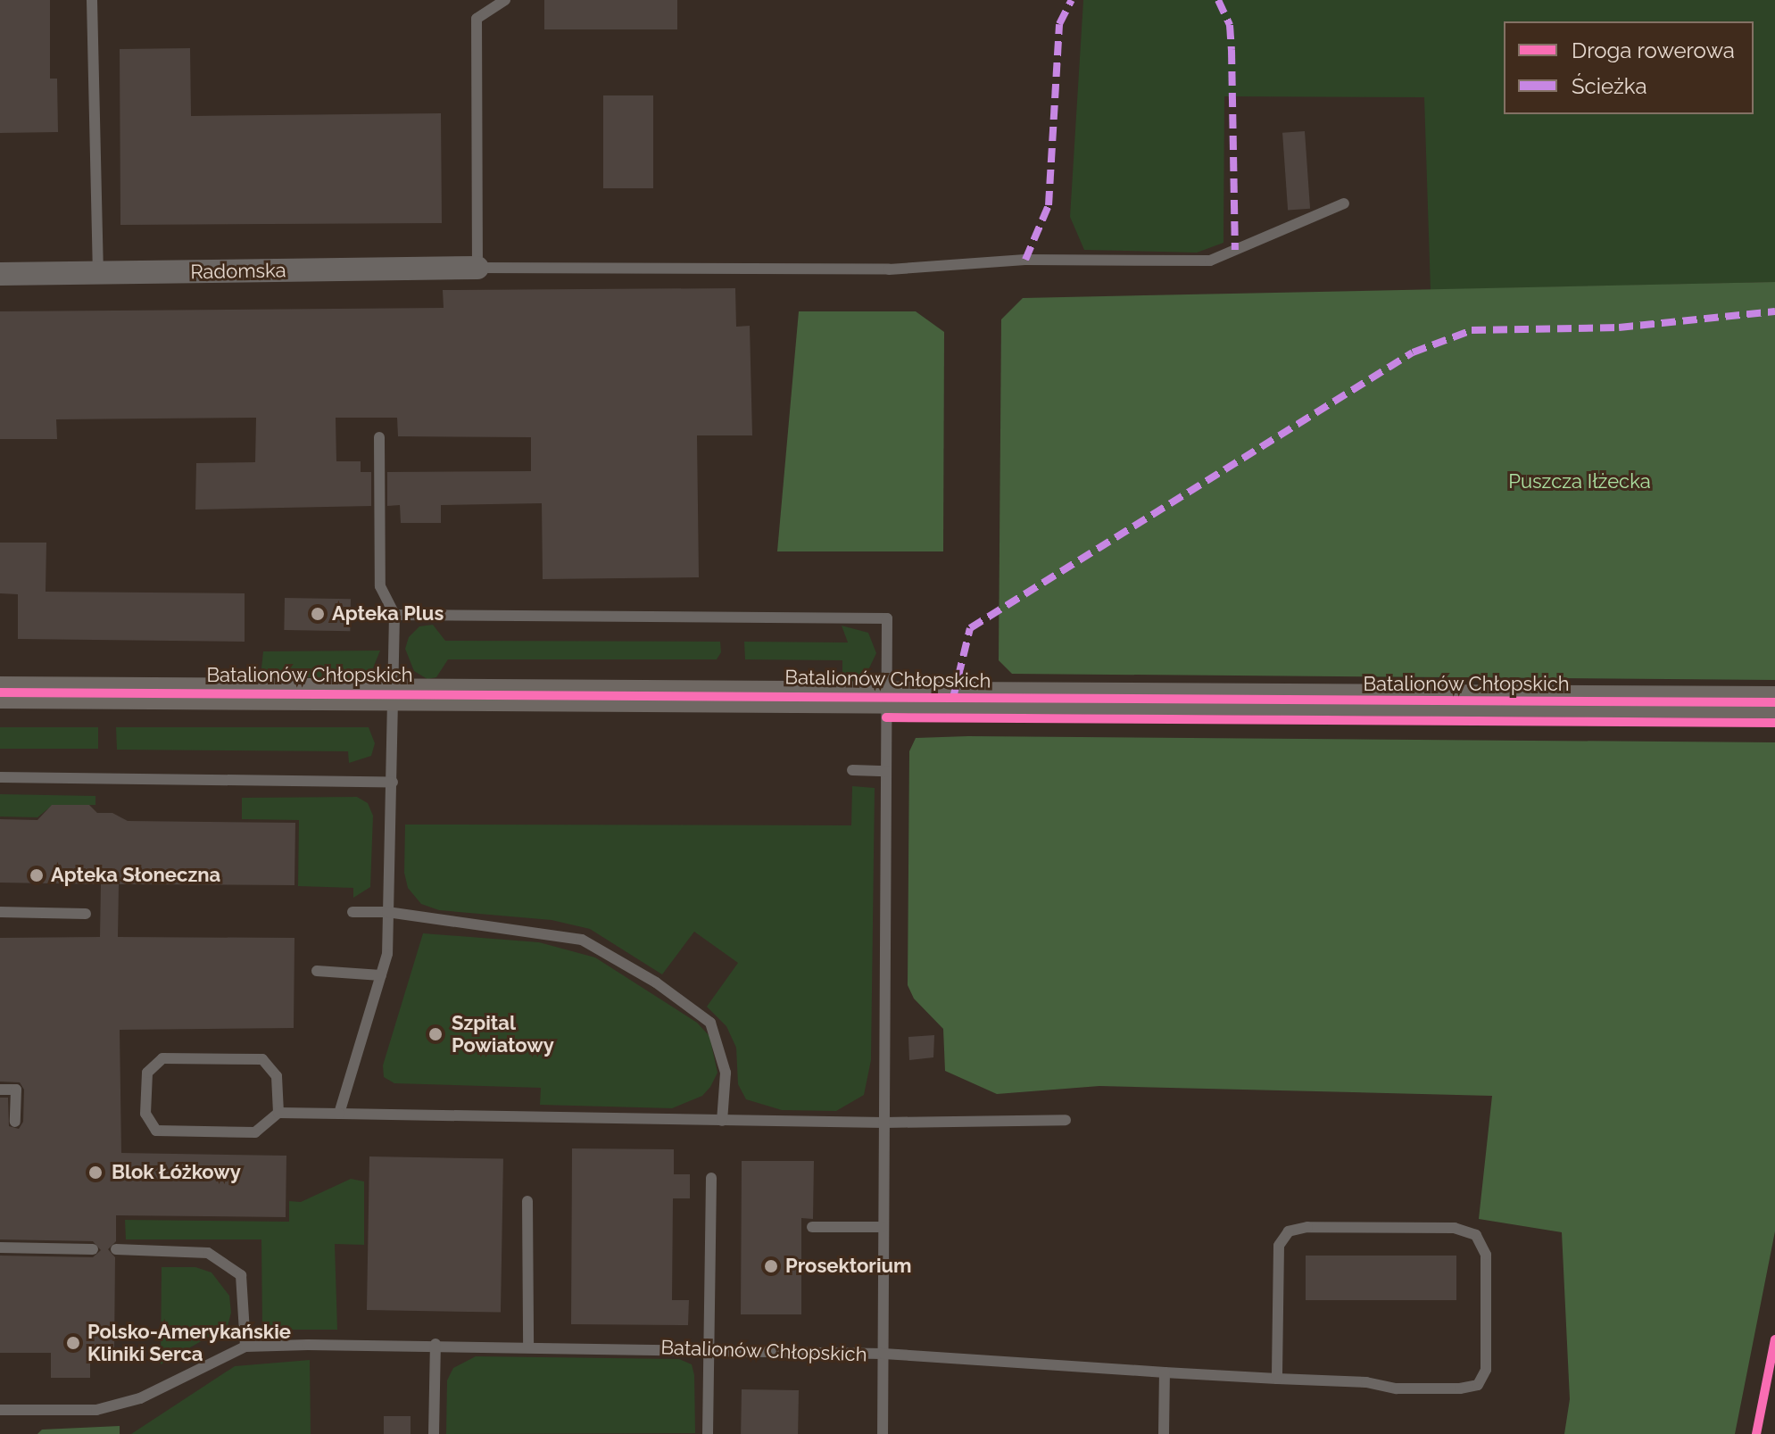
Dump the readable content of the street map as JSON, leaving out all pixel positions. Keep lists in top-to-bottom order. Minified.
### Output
{"streets":{"street":["Radomska","Batalionów Chłopskich"]},"parks":["Puszcza Iłżecka"],"places":["Apteka Plus","Apteka Słoneczna","Szpital Powiatowy","Blok Łóżkowy","Prosektorium","Polsko-Amerykańskie Kliniki Serca"],"legend":["Droga rowerowa","Ścieżka"]}
